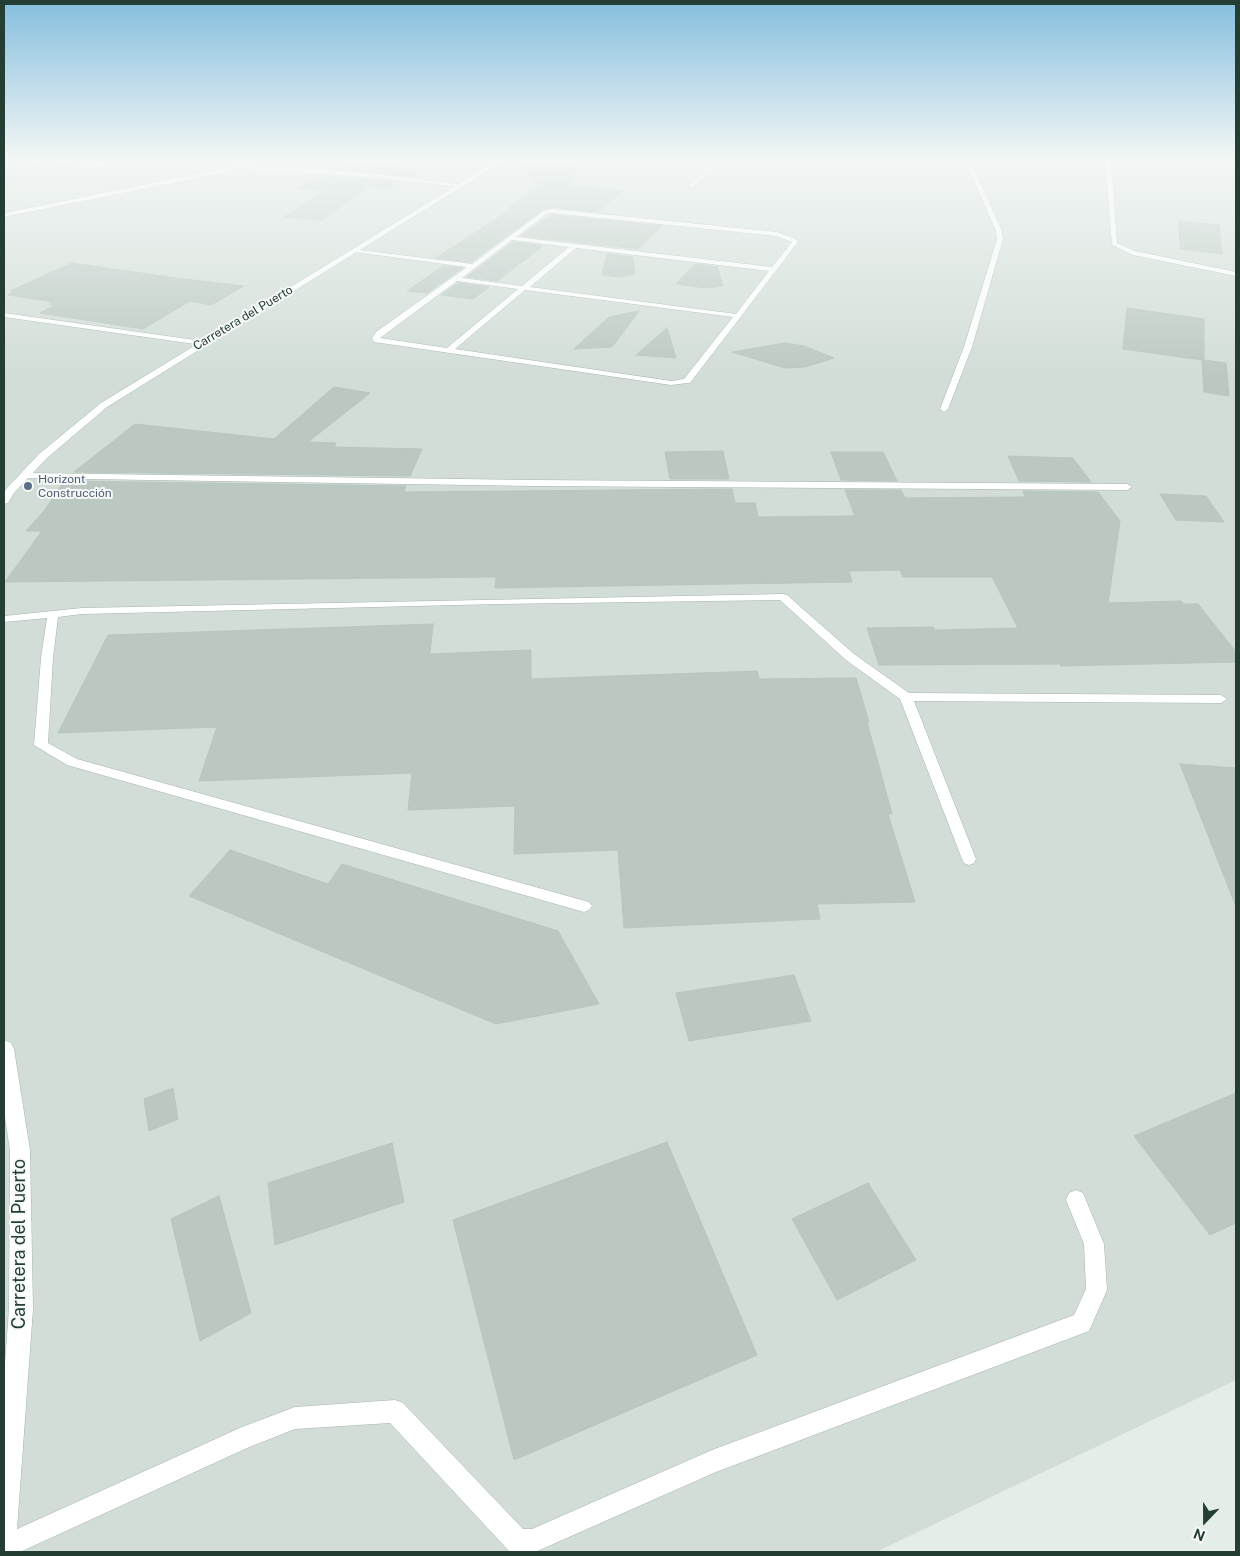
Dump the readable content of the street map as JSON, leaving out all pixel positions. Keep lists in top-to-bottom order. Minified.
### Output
{"streets":{"main road":["Carretera del Puerto"]},"places":["Horizont Construcción"],"north":"bottom"}
